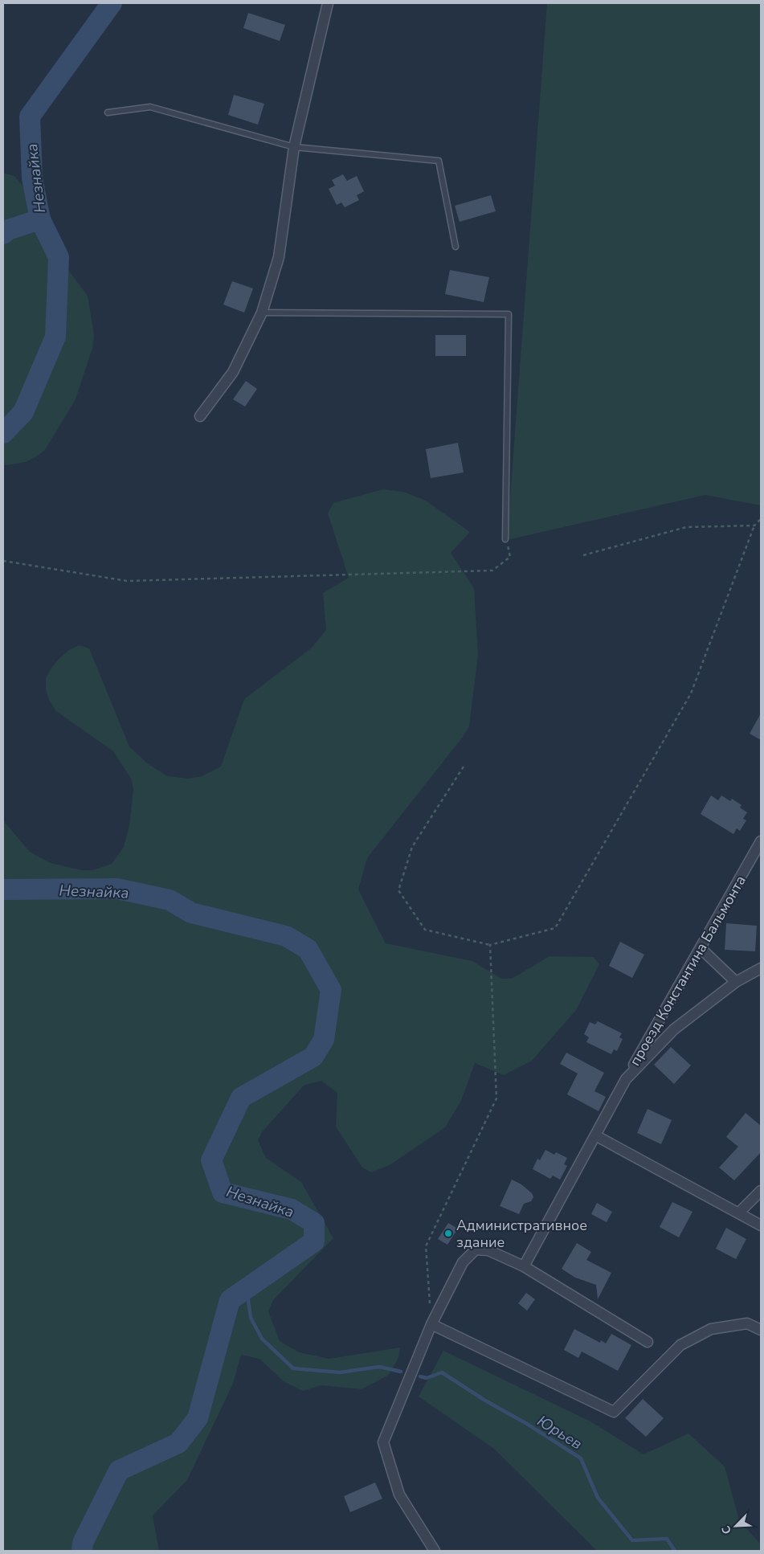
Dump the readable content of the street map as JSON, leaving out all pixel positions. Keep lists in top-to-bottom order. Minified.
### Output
{"streets":{"street":["проезд Константина Бальмонта"]},"water":["Незнайка","Юрьев"],"places":["Административное здание"],"north":"bottom left"}
